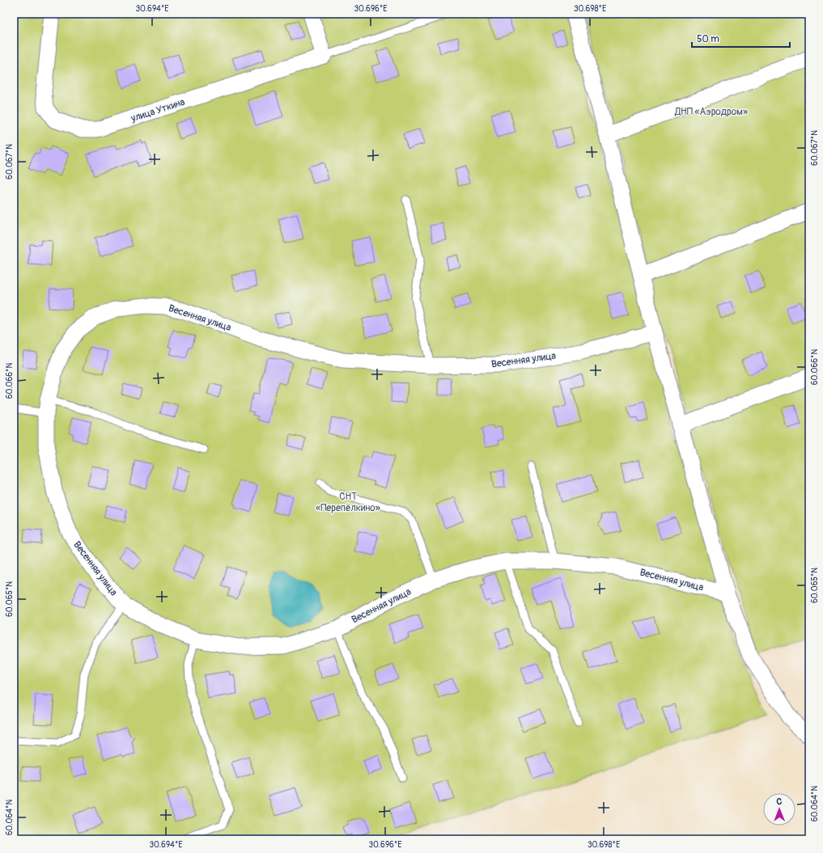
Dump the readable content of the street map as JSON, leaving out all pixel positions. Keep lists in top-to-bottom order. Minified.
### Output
{"streets":{"street":["улица Уткина","Весенняя улица"]},"parks":["ДНП «Аэродром»","СНТ «Перепёлкино»"],"scale_bar":"50 m","north":"top","coordinates":["30.694°E","30.696°E","30.698°E","60.067°N","60.066°N","60.065°N","60.064°N"]}
